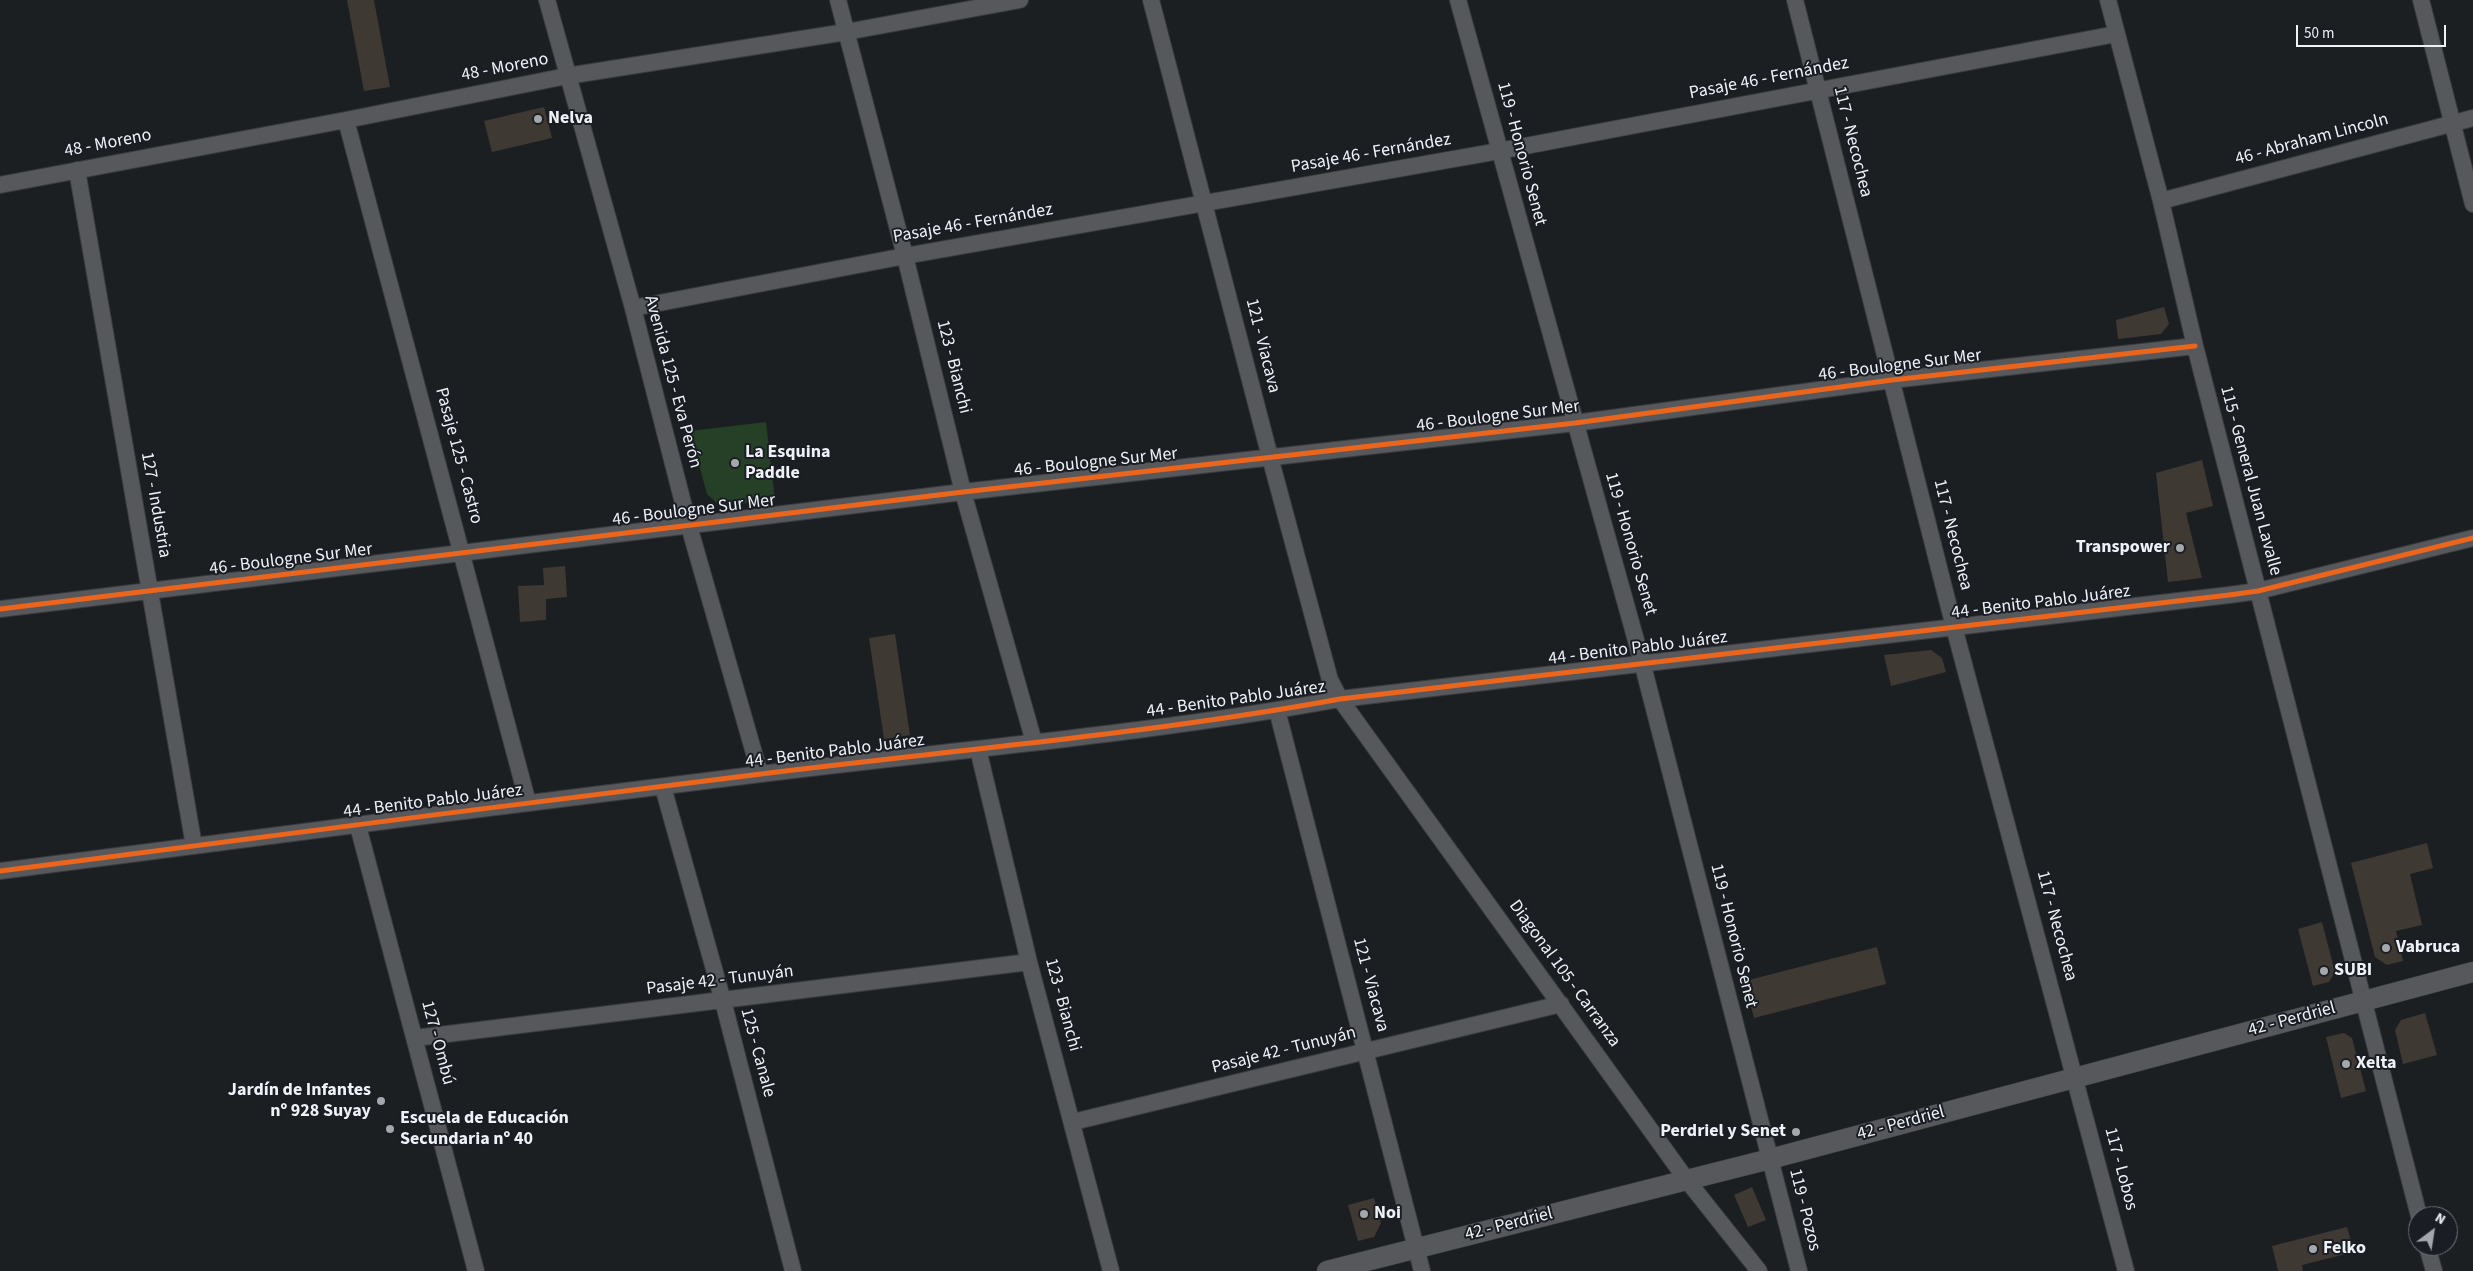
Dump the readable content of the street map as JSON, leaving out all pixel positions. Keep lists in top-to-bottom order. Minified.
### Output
{"streets":{"street":["48 - Moreno","Pasaje 46 - Fernández","46 - Abraham Lincoln","117 - Necochea","119 - Honorio Senet","121 - Viacava","46 - Boulogne Sur Mer","123 - Bianchi","Avenida 125 - Eva Perón","Pasaje 125 - Castro","115 - General Juan Lavalle","127 - Industria","44 - Benito Pablo Juárez","Diagonal 105 - Carranza","Pasaje 42 - Tunuyán","42 - Perdriel","127 - Ombú","125 - Canale","117 - Lobos","119 - Pozos"]},"crossings":[["48 - Moreno","123 - Bianchi"],["48 - Moreno","Avenida 125 - Eva Perón"],["48 - Moreno","Pasaje 125 - Castro"],["48 - Moreno","127 - Industria"],["Pasaje 46 - Fernández","117 - Necochea"],["Pasaje 46 - Fernández","119 - Honorio Senet"],["Pasaje 46 - Fernández","121 - Viacava"],["Pasaje 46 - Fernández","123 - Bianchi"],["Pasaje 46 - Fernández","Avenida 125 - Eva Perón"],["Pasaje 46 - Fernández","115 - General Juan Lavalle"],["46 - Abraham Lincoln","115 - General Juan Lavalle"],["117 - Necochea","46 - Boulogne Sur Mer"],["117 - Necochea","44 - Benito Pablo Juárez"],["117 - Necochea","42 - Perdriel"],["117 - Necochea","117 - Lobos"],["119 - Honorio Senet","46 - Boulogne Sur Mer"],["119 - Honorio Senet","44 - Benito Pablo Juárez"],["119 - Honorio Senet","42 - Perdriel"],["119 - Honorio Senet","119 - Pozos"],["121 - Viacava","46 - Boulogne Sur Mer"],["121 - Viacava","44 - Benito Pablo Juárez"],["121 - Viacava","Diagonal 105 - Carranza"],["121 - Viacava","Pasaje 42 - Tunuyán"],["121 - Viacava","42 - Perdriel"],["46 - Boulogne Sur Mer","123 - Bianchi"],["46 - Boulogne Sur Mer","Avenida 125 - Eva Perón"],["46 - Boulogne Sur Mer","Pasaje 125 - Castro"],["46 - Boulogne Sur Mer","115 - General Juan Lavalle"],["46 - Boulogne Sur Mer","127 - Industria"],["123 - Bianchi","44 - Benito Pablo Juárez"],["123 - Bianchi","Pasaje 42 - Tunuyán"],["Avenida 125 - Eva Perón","44 - Benito Pablo Juárez"],["Pasaje 125 - Castro","44 - Benito Pablo Juárez"],["115 - General Juan Lavalle","44 - Benito Pablo Juárez"],["115 - General Juan Lavalle","42 - Perdriel"],["127 - Industria","44 - Benito Pablo Juárez"],["44 - Benito Pablo Juárez","Diagonal 105 - Carranza"],["44 - Benito Pablo Juárez","127 - Ombú"],["44 - Benito Pablo Juárez","125 - Canale"],["Diagonal 105 - Carranza","Pasaje 42 - Tunuyán"],["Diagonal 105 - Carranza","42 - Perdriel"],["Pasaje 42 - Tunuyán","127 - Ombú"],["Pasaje 42 - Tunuyán","125 - Canale"],["42 - Perdriel","117 - Lobos"],["42 - Perdriel","119 - Pozos"]],"places":["Nelva","La Esquina Paddle","Transpower","Vabruca","SUBI","Xelta","Jardín de Infantes nº 928 Suyay","Escuela de Educación Secundaria nº 40","Perdriel y Senet","Noi","Felko"],"scale_bar":"50 m","north":"top right"}
